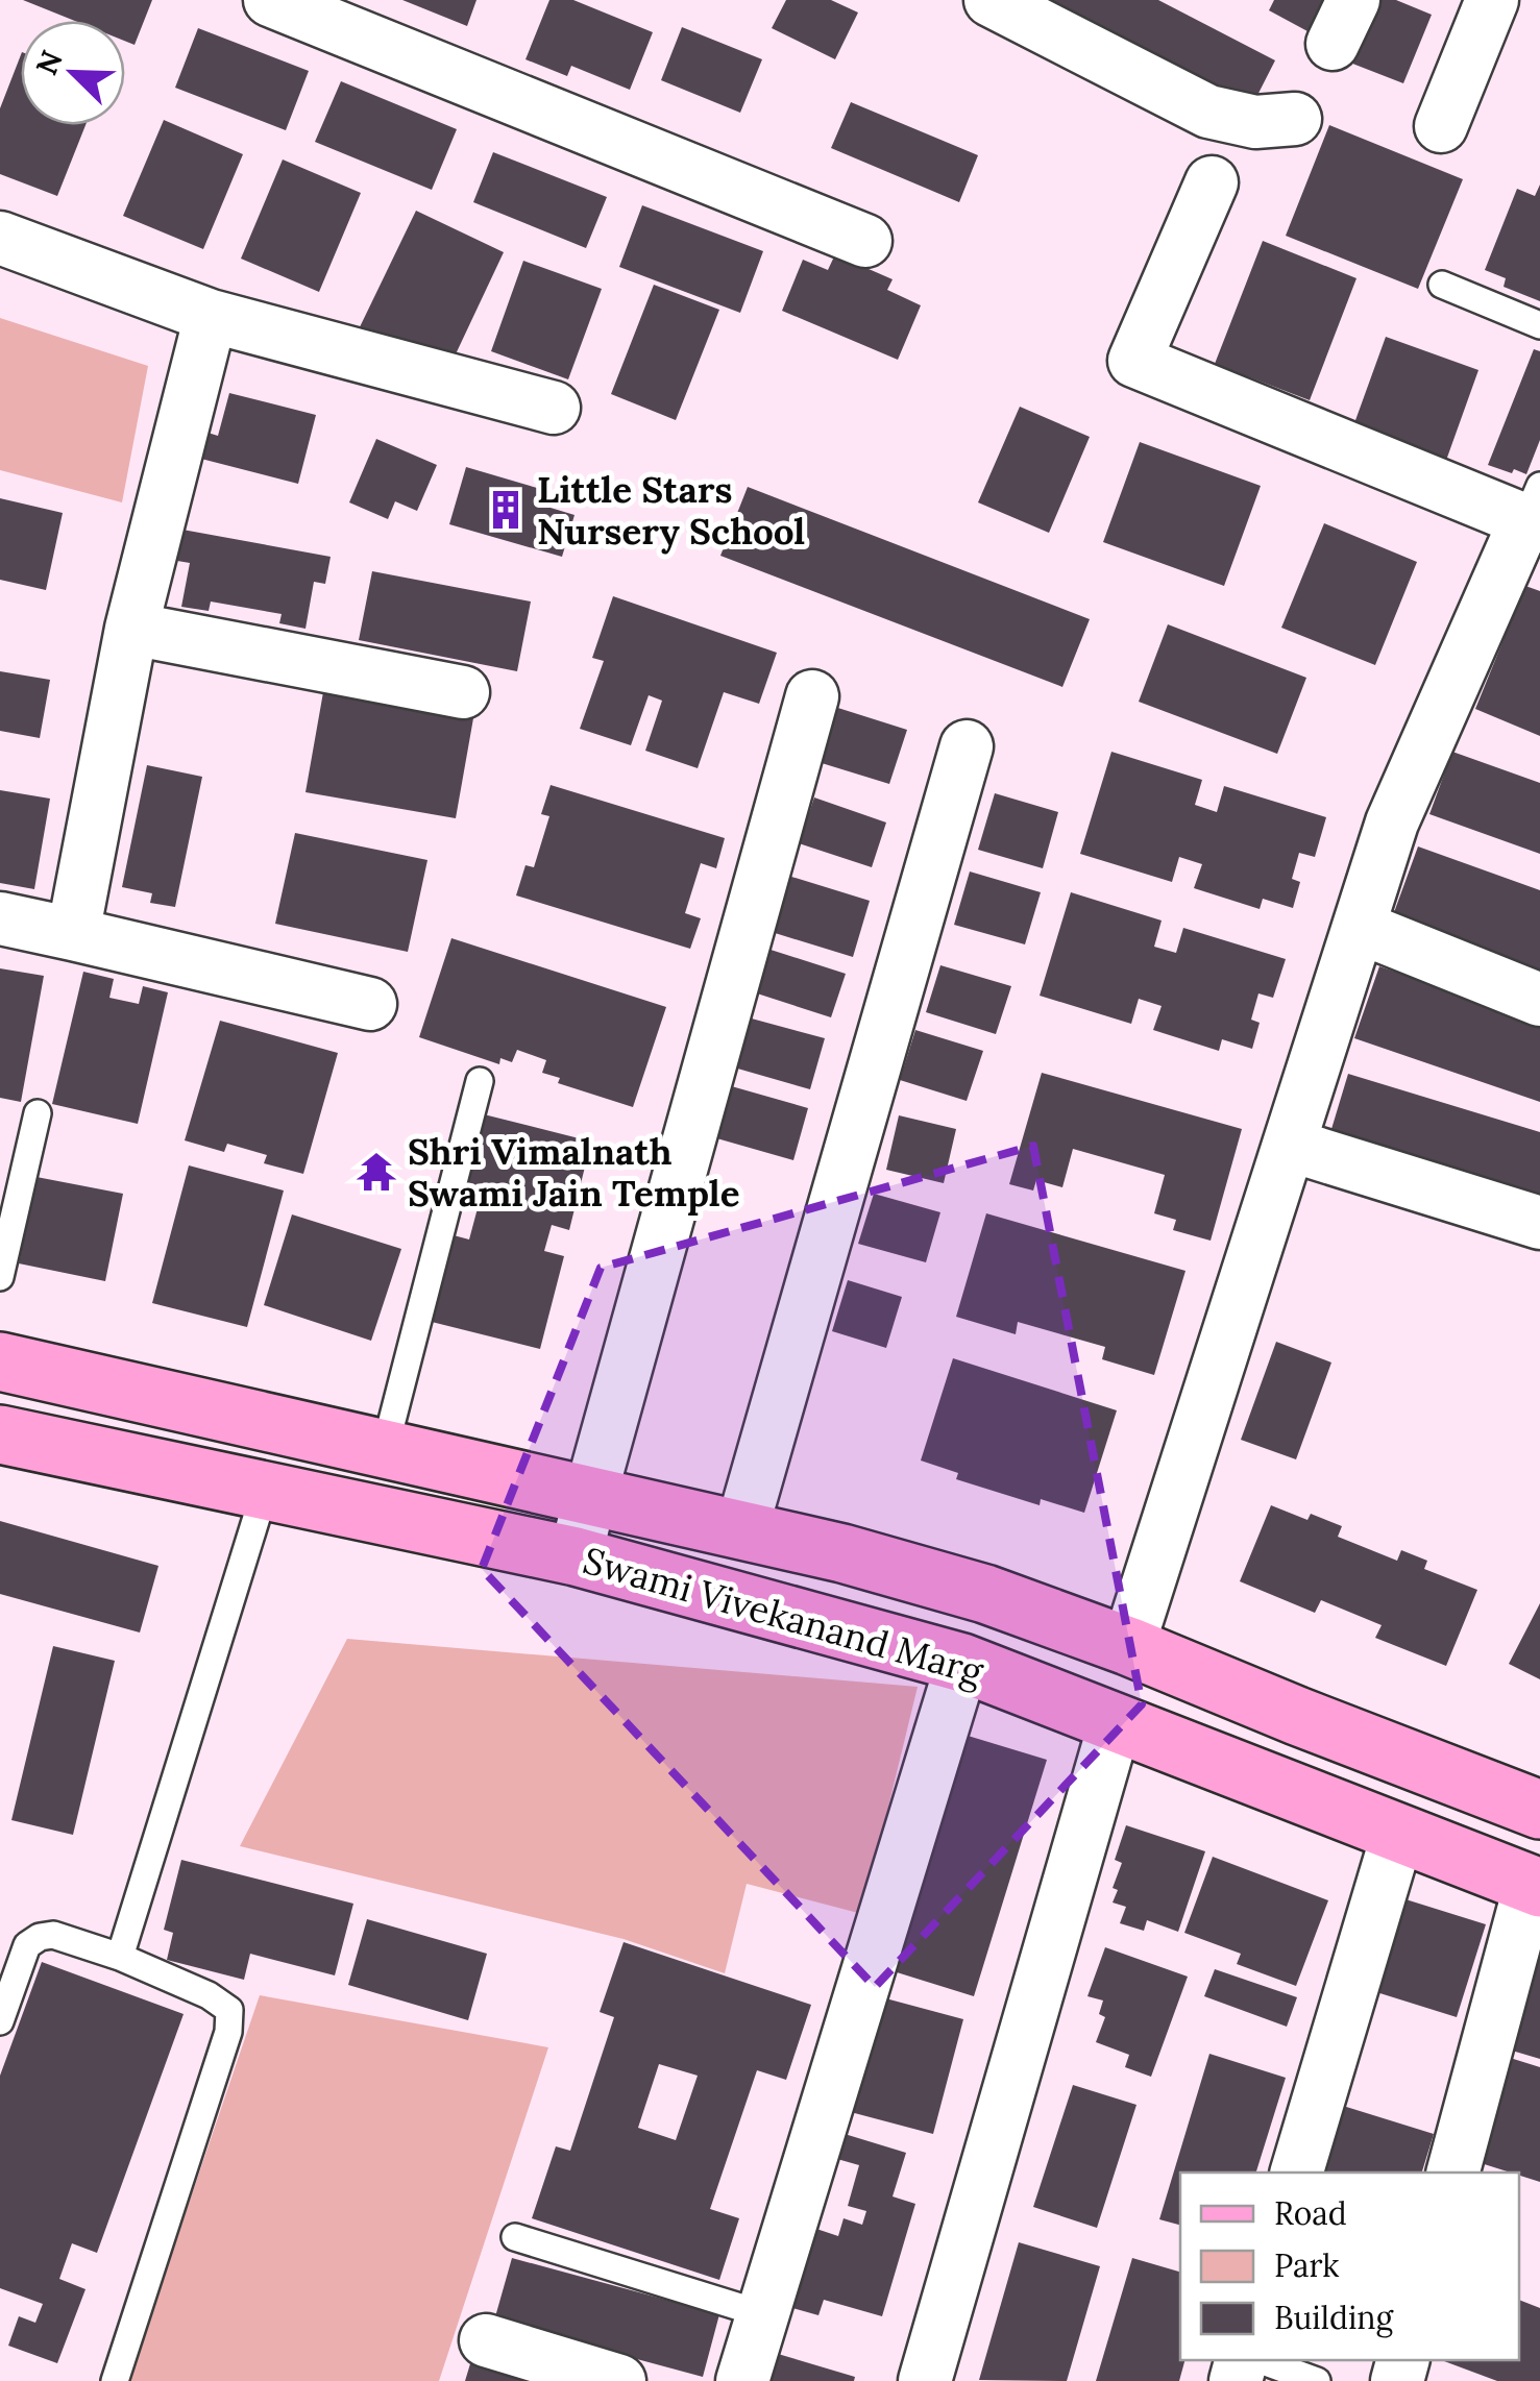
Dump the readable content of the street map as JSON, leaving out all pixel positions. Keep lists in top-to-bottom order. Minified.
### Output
{"streets":{"main road":["Swami Vivekanand Marg"]},"places":{"building":["Little Stars Nursery School"],"temple":["Shri Vimalnath Swami Jain Temple"]},"legend":["Road","Park","Building"],"north":"top left"}
